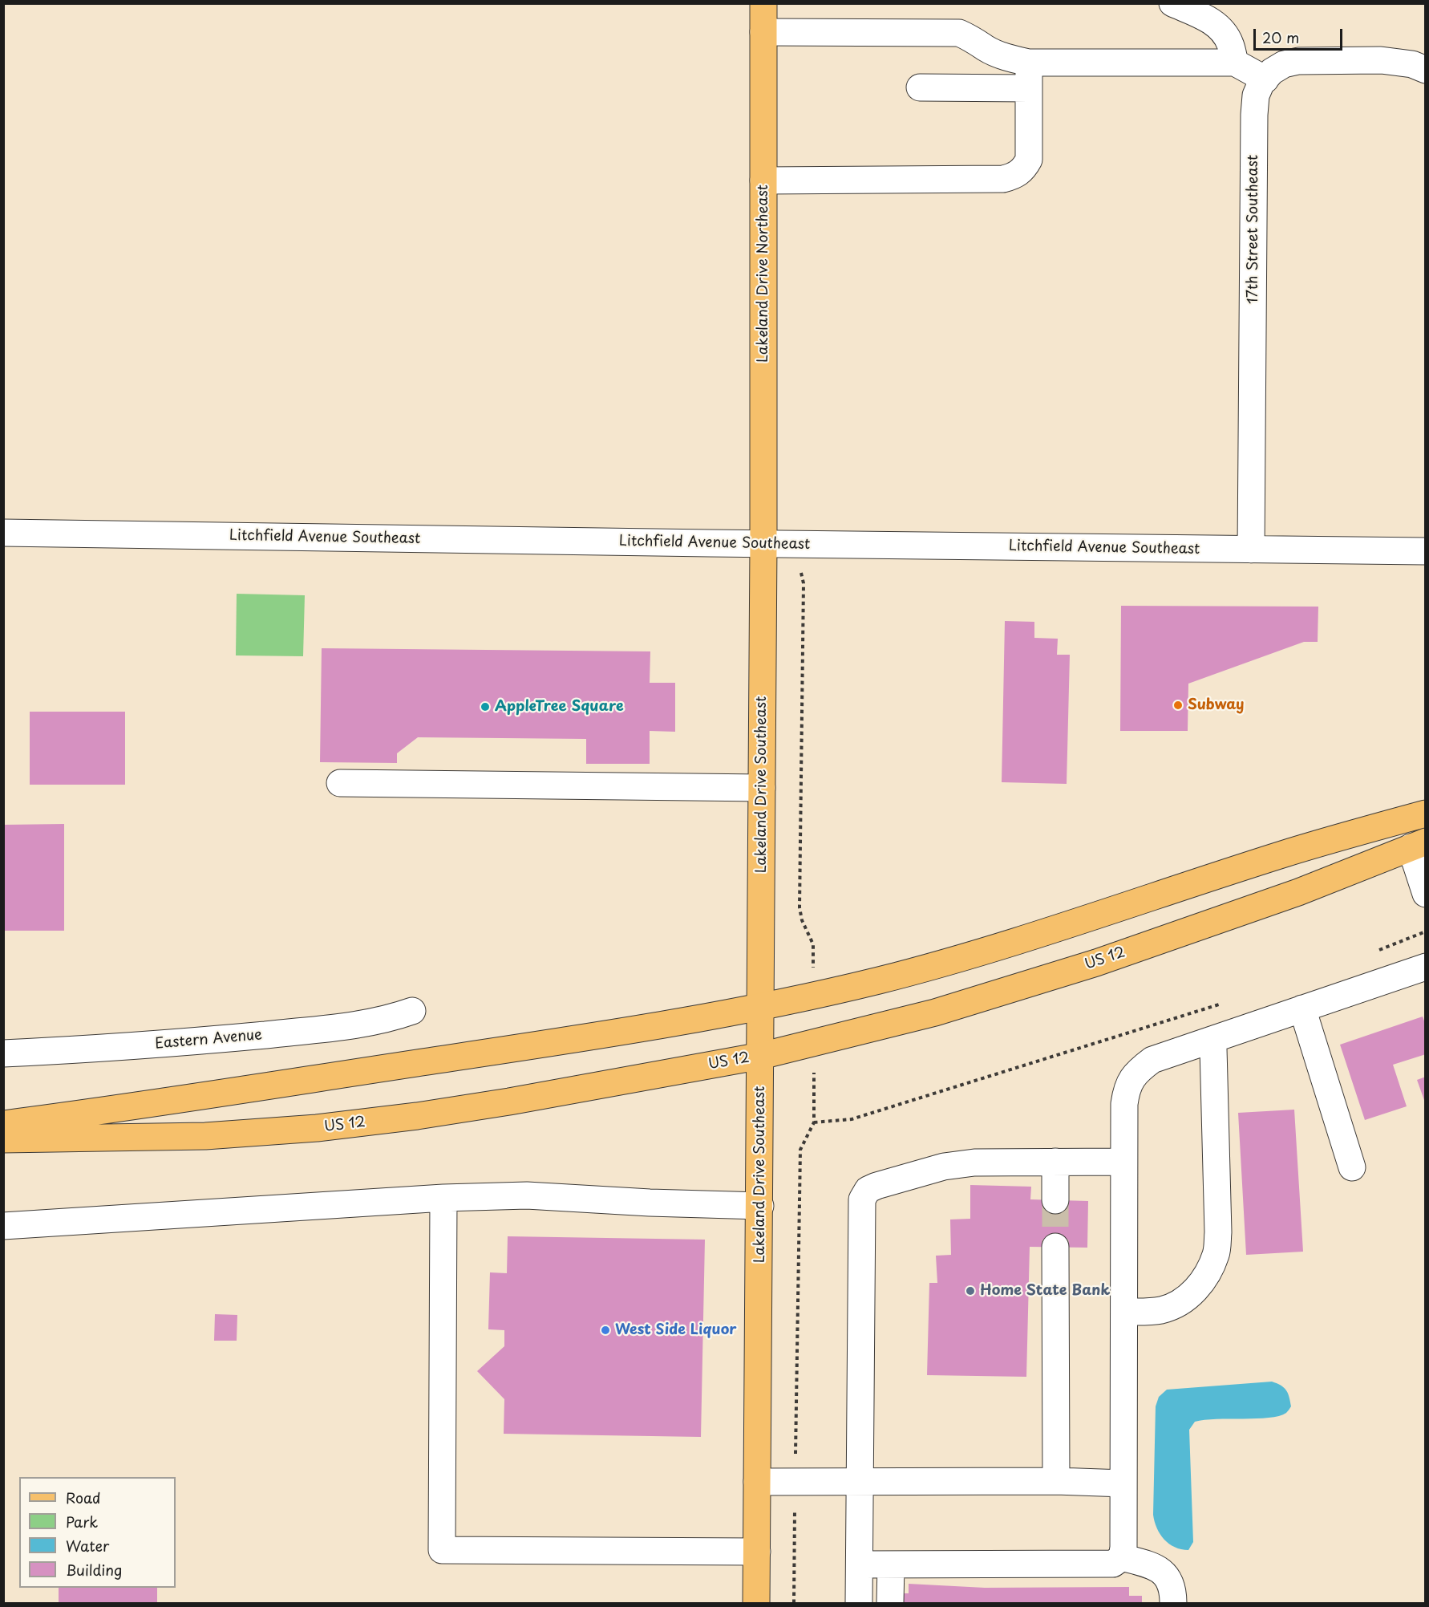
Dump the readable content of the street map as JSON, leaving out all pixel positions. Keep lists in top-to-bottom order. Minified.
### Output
{"streets":{"main road":["Lakeland Drive Northeast","Lakeland Drive Southeast","US 12"],"street":["17th Street Southeast","Litchfield Avenue Southeast","Eastern Avenue"]},"crossings":[["17th Street Southeast","Litchfield Avenue Southeast"],["Lakeland Drive Northeast","Litchfield Avenue Southeast"],["Lakeland Drive Northeast","Lakeland Drive Southeast"],["Litchfield Avenue Southeast","Lakeland Drive Southeast"],["Lakeland Drive Southeast","US 12"]],"places":["Subway","AppleTree Square","Home State Bank","West Side Liquor"],"legend":["Road","Park","Water","Building"],"scale_bar":"20 m"}
